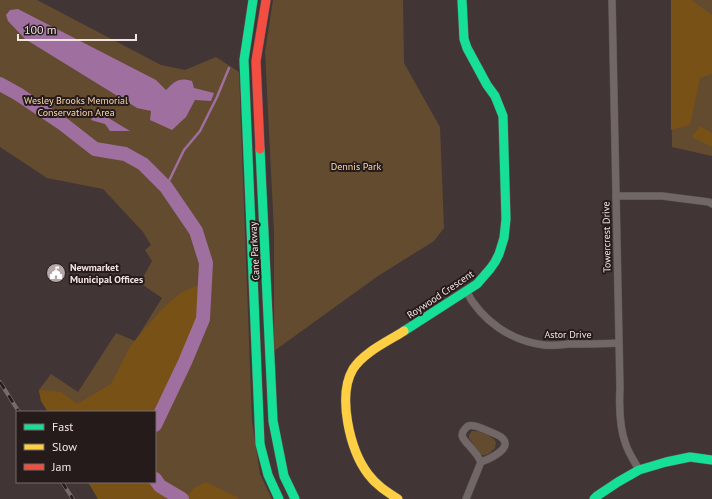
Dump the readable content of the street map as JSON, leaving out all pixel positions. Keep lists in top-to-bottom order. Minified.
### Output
{"streets":{"main road":["Cane Parkway","Roywood Crescent"],"street":["Towercrest Drive","Astor Drive"]},"crossings":[["Towercrest Drive","Astor Drive"],["Roywood Crescent","Astor Drive"]],"parks":["Wesley Brooks Memorial Conservation Area","Dennis Park"],"places":{"public building":["Newmarket Municipal Offices"]},"legend":["Fast","Slow","Jam"],"scale_bar":"100 m"}
